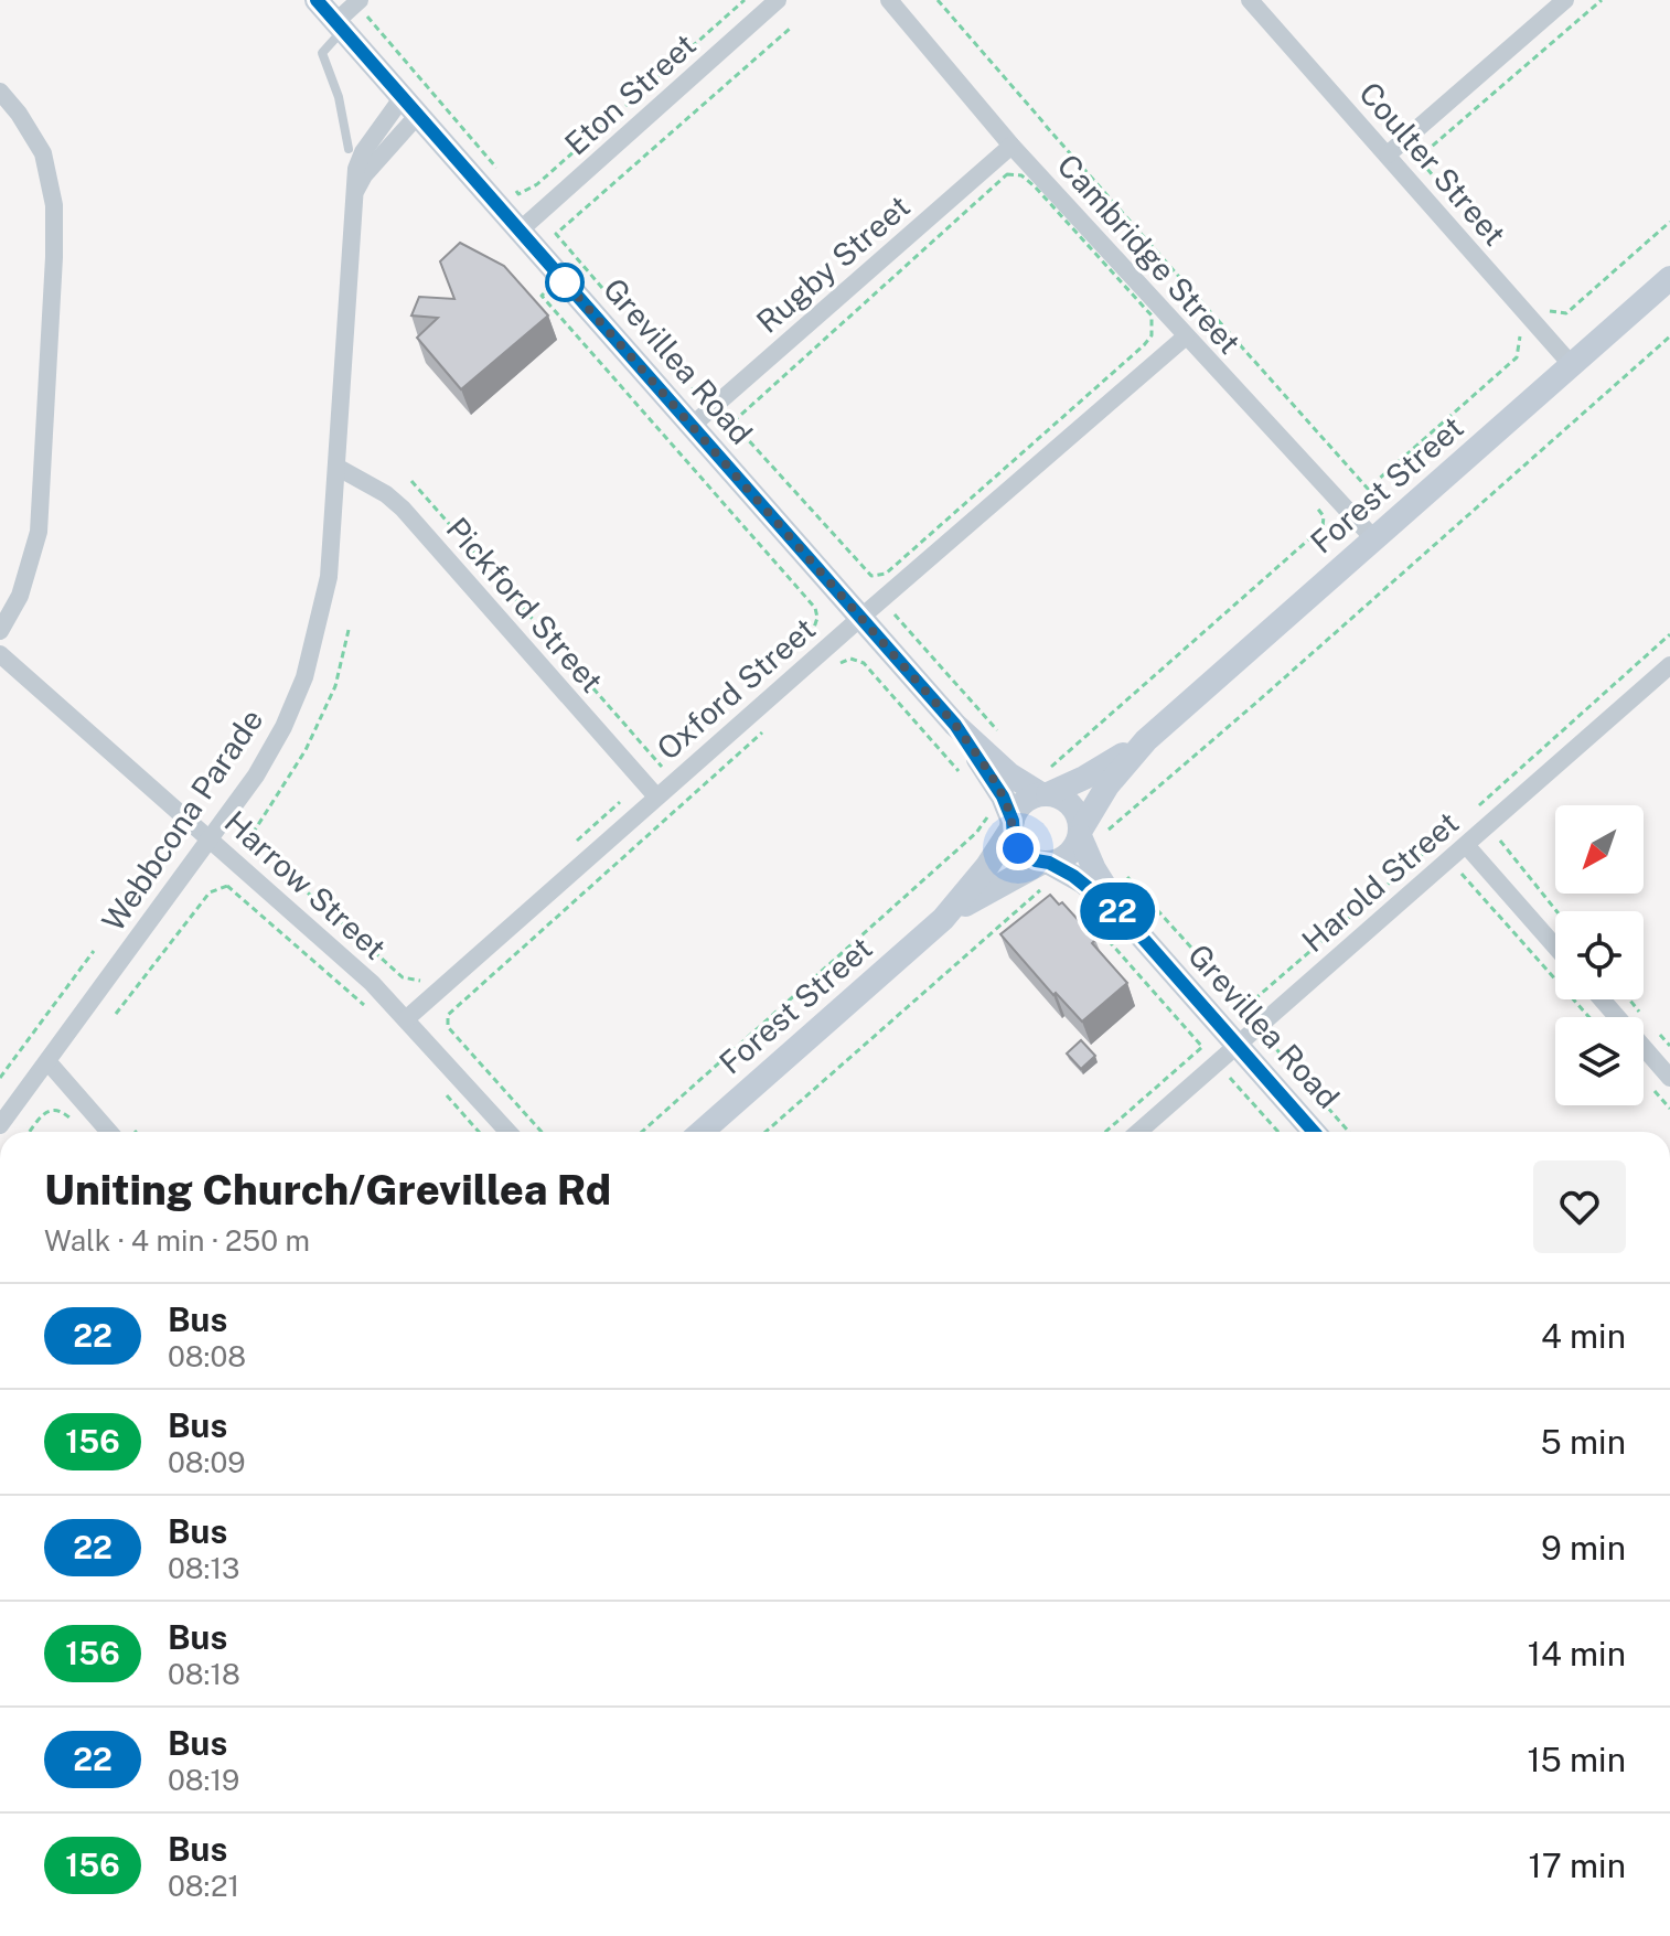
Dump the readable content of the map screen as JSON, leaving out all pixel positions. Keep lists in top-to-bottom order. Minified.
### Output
{"streets":{"street":["Eton Street","Coulter Street","Cambridge Street","Rugby Street","Grevillea Road","Forest Street","Pickford Street","Oxford Street","Webbcona Parade","Harold Street","Harrow Street"]},"crossings":[["Eton Street","Grevillea Road"],["Coulter Street","Forest Street"],["Cambridge Street","Rugby Street"],["Cambridge Street","Forest Street"],["Cambridge Street","Oxford Street"],["Rugby Street","Grevillea Road"],["Grevillea Road","Forest Street"],["Grevillea Road","Oxford Street"],["Grevillea Road","Webbcona Parade"],["Grevillea Road","Harold Street"],["Pickford Street","Oxford Street"],["Pickford Street","Webbcona Parade"],["Oxford Street","Harrow Street"],["Webbcona Parade","Harrow Street"]],"lines":["bus line 22"],"north":"bottom left","page":{"on_map":"22","heading":["Uniting Church/Grevillea Rd","Walk · 4 min · 250 m"],"list":[{"mark":"22","name":"Bus","note":"08:08","value":"4 min"},{"mark":"156","name":"Bus","note":"08:09","value":"5 min"},{"mark":"22","name":"Bus","note":"08:13","value":"9 min"},{"mark":"156","name":"Bus","note":"08:18","value":"14 min"},{"mark":"22","name":"Bus","note":"08:19","value":"15 min"},{"mark":"156","name":"Bus","note":"08:21","value":"17 min"}]}}
